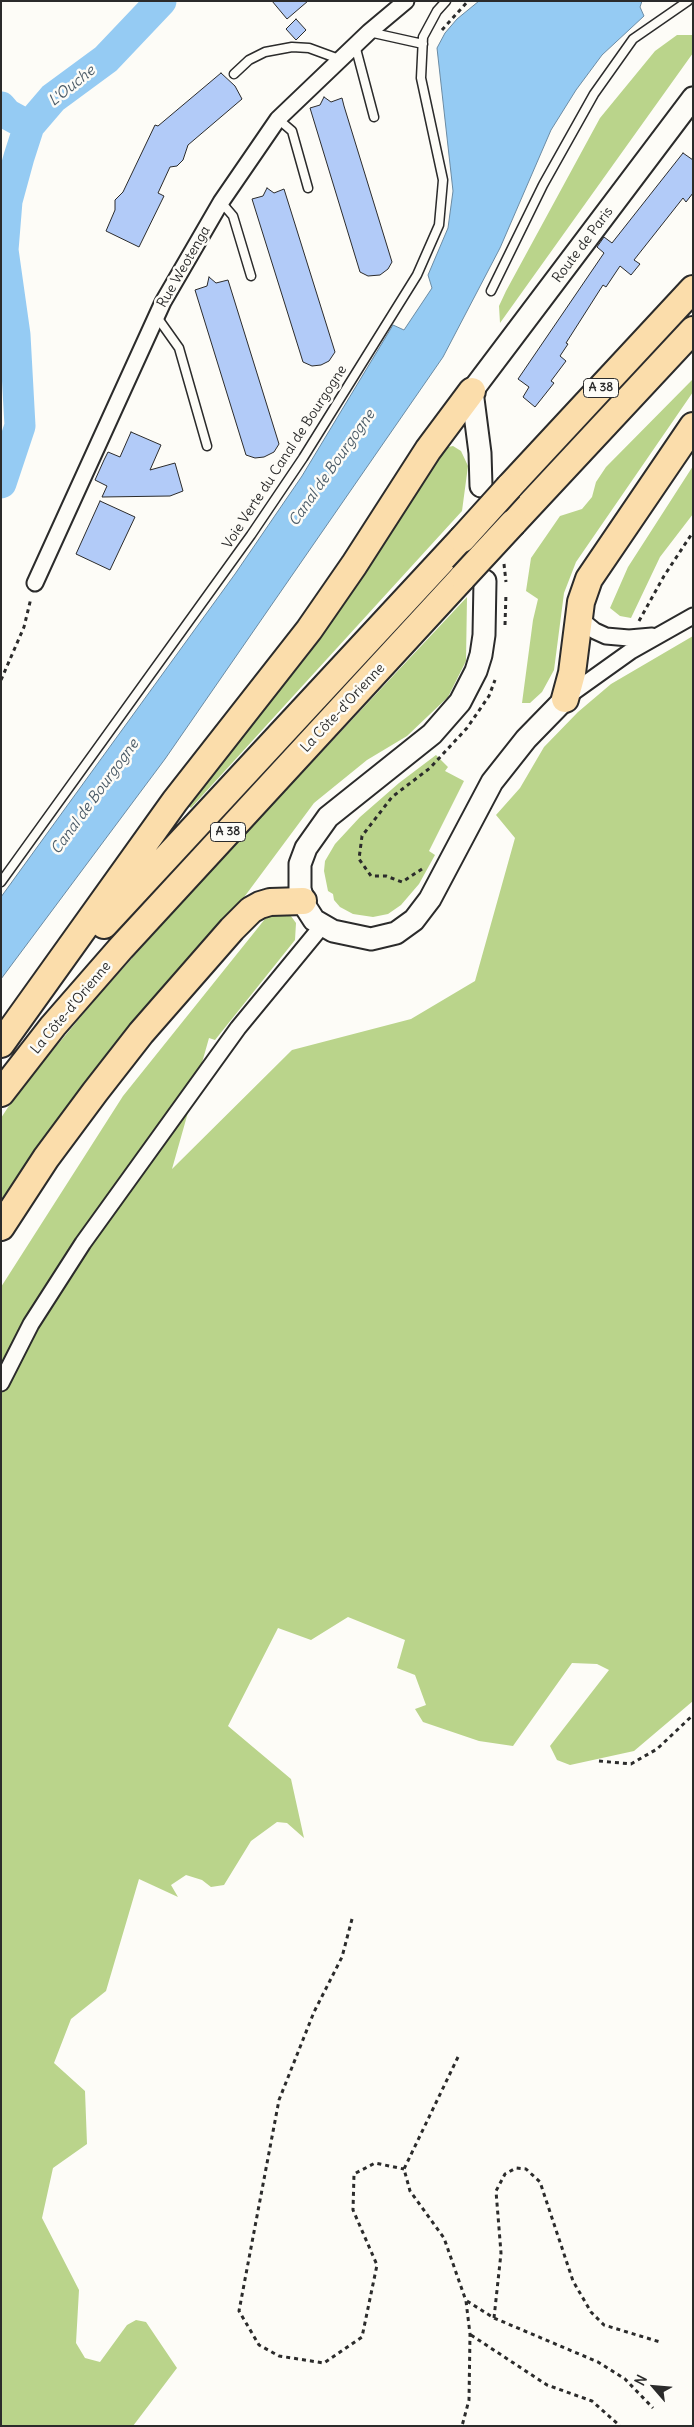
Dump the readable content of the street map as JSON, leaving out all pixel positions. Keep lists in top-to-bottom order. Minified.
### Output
{"streets":{"highway":["A 38","La Côte-d'Orienne"],"main road":["Route de Paris"],"street":["Rue Weotenga"],"lane":["Voie Verte du Canal de Bourgogne"]},"water":["L'Ouche","Canal de Bourgogne"],"north":"top left"}
